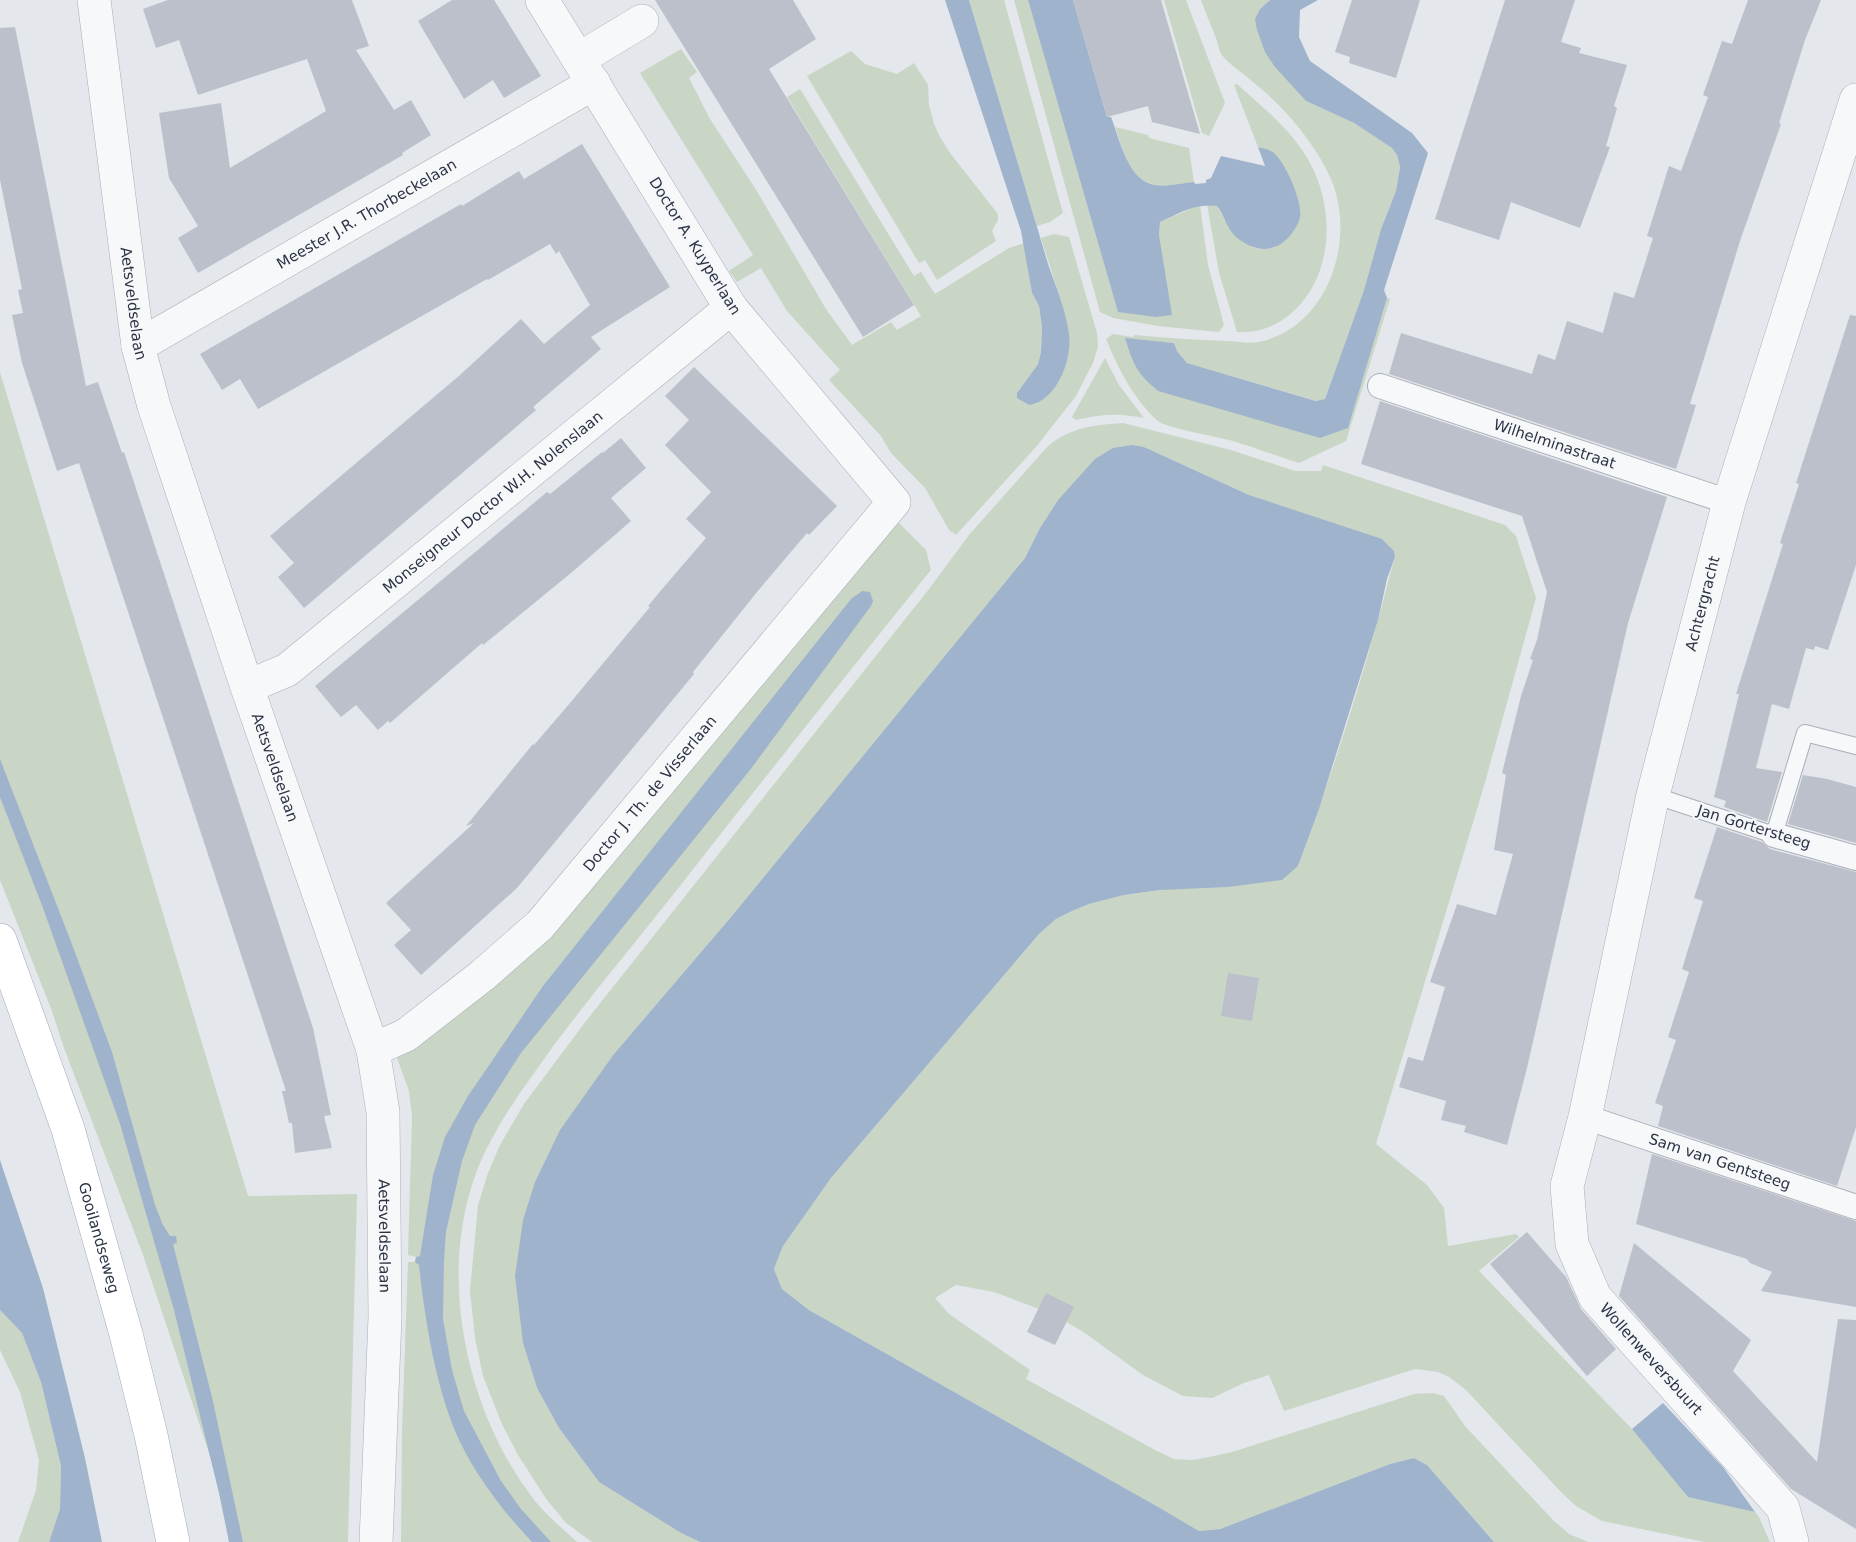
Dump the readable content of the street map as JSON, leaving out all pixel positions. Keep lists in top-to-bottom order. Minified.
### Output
{"streets":{"main road":["Gooilandseweg"],"street":["Meester J.R. Thorbeckelaan","Doctor A. Kuyperlaan","Aetsveldselaan","Wilhelminastraat","Monseigneur Doctor W.H. Nolenslaan","Achtergracht","Doctor J. Th. de Visserlaan","Jan Gortersteeg","Sam van Gentsteeg","Wollenweversbuurt"]},"crossings":[["Meester J.R. Thorbeckelaan","Doctor A. Kuyperlaan"],["Meester J.R. Thorbeckelaan","Aetsveldselaan"],["Doctor A. Kuyperlaan","Monseigneur Doctor W.H. Nolenslaan"],["Doctor A. Kuyperlaan","Doctor J. Th. de Visserlaan"],["Aetsveldselaan","Monseigneur Doctor W.H. Nolenslaan"],["Aetsveldselaan","Doctor J. Th. de Visserlaan"],["Wilhelminastraat","Achtergracht"],["Achtergracht","Jan Gortersteeg"],["Achtergracht","Sam van Gentsteeg"],["Achtergracht","Wollenweversbuurt"],["Sam van Gentsteeg","Wollenweversbuurt"]]}
